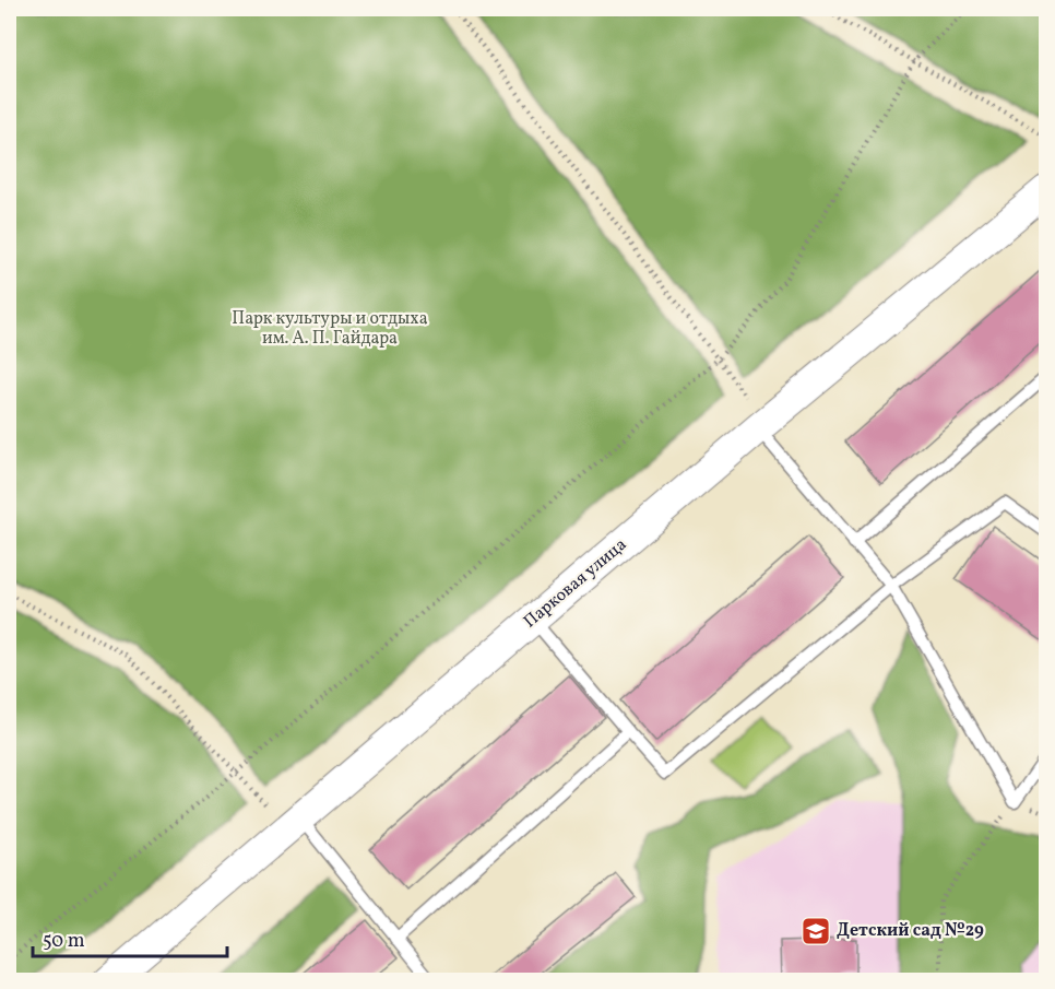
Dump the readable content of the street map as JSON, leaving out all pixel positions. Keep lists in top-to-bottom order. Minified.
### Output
{"streets":{"street":["Парковая улица"]},"parks":["Парк культуры и отдыха им. А. П. Гайдара"],"places":{"school or university":["Детский сад №29"]},"scale_bar":"50 m"}
